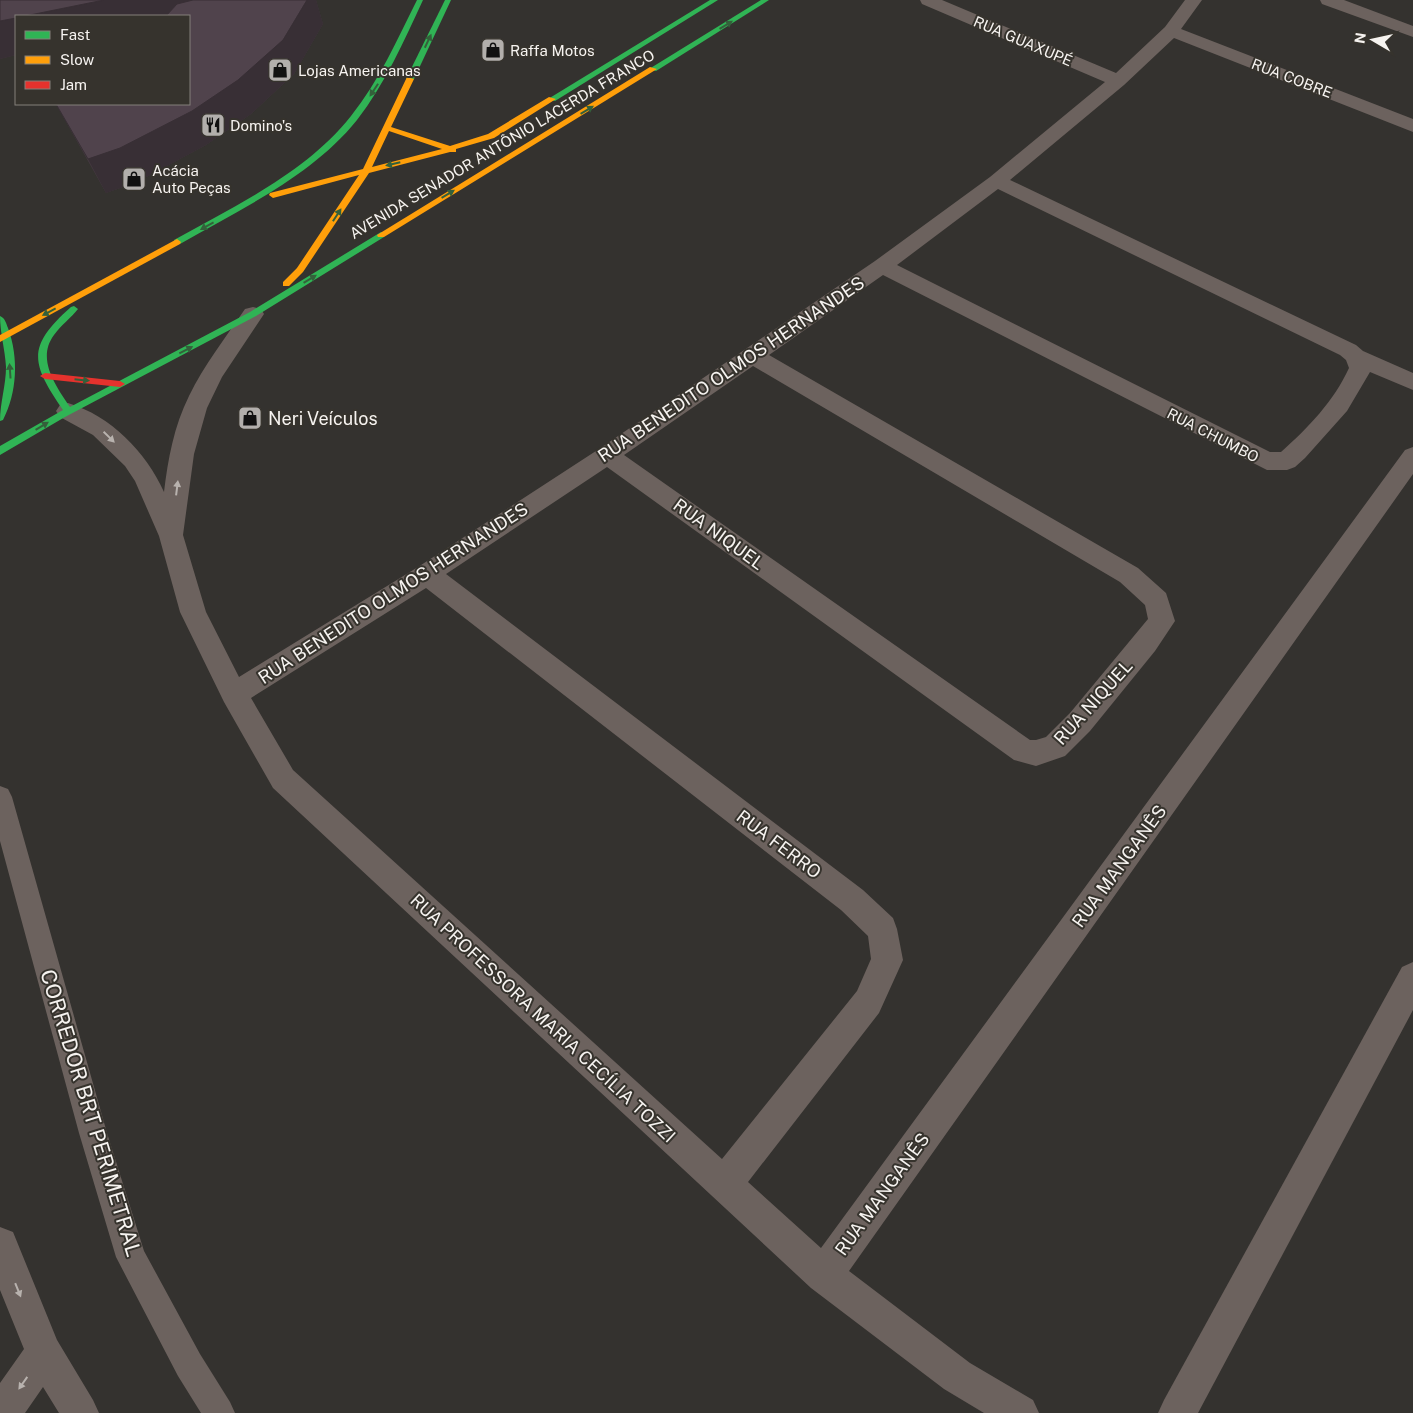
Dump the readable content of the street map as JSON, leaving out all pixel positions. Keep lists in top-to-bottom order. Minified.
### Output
{"streets":{"main road":["AVENIDA SENADOR ANTÔNIO LACERDA FRANCO"],"street":["RUA GUAXUPÉ","RUA COBRE","RUA BENEDITO OLMOS HERNANDES","RUA CHUMBO","RUA NIQUEL","RUA FERRO","RUA MANGANÊS","RUA PROFESSORA MARIA CECÍLIA TOZZI"],"lane":["CORREDOR BRT PERIMETRAL"]},"crossings":[["RUA GUAXUPÉ","RUA BENEDITO OLMOS HERNANDES"],["RUA COBRE","RUA BENEDITO OLMOS HERNANDES"],["AVENIDA SENADOR ANTÔNIO LACERDA FRANCO","RUA PROFESSORA MARIA CECÍLIA TOZZI"],["RUA BENEDITO OLMOS HERNANDES","RUA CHUMBO"],["RUA BENEDITO OLMOS HERNANDES","RUA NIQUEL"],["RUA BENEDITO OLMOS HERNANDES","RUA FERRO"],["RUA BENEDITO OLMOS HERNANDES","RUA PROFESSORA MARIA CECÍLIA TOZZI"],["RUA FERRO","RUA PROFESSORA MARIA CECÍLIA TOZZI"],["RUA MANGANÊS","RUA PROFESSORA MARIA CECÍLIA TOZZI"]],"places":{"shop":["Raffa Motos","Lojas Americanas","Acácia Auto Peças","Neri Veículos"],"restaurant":["Domino's"]},"legend":["Fast","Slow","Jam"],"north":"left"}
